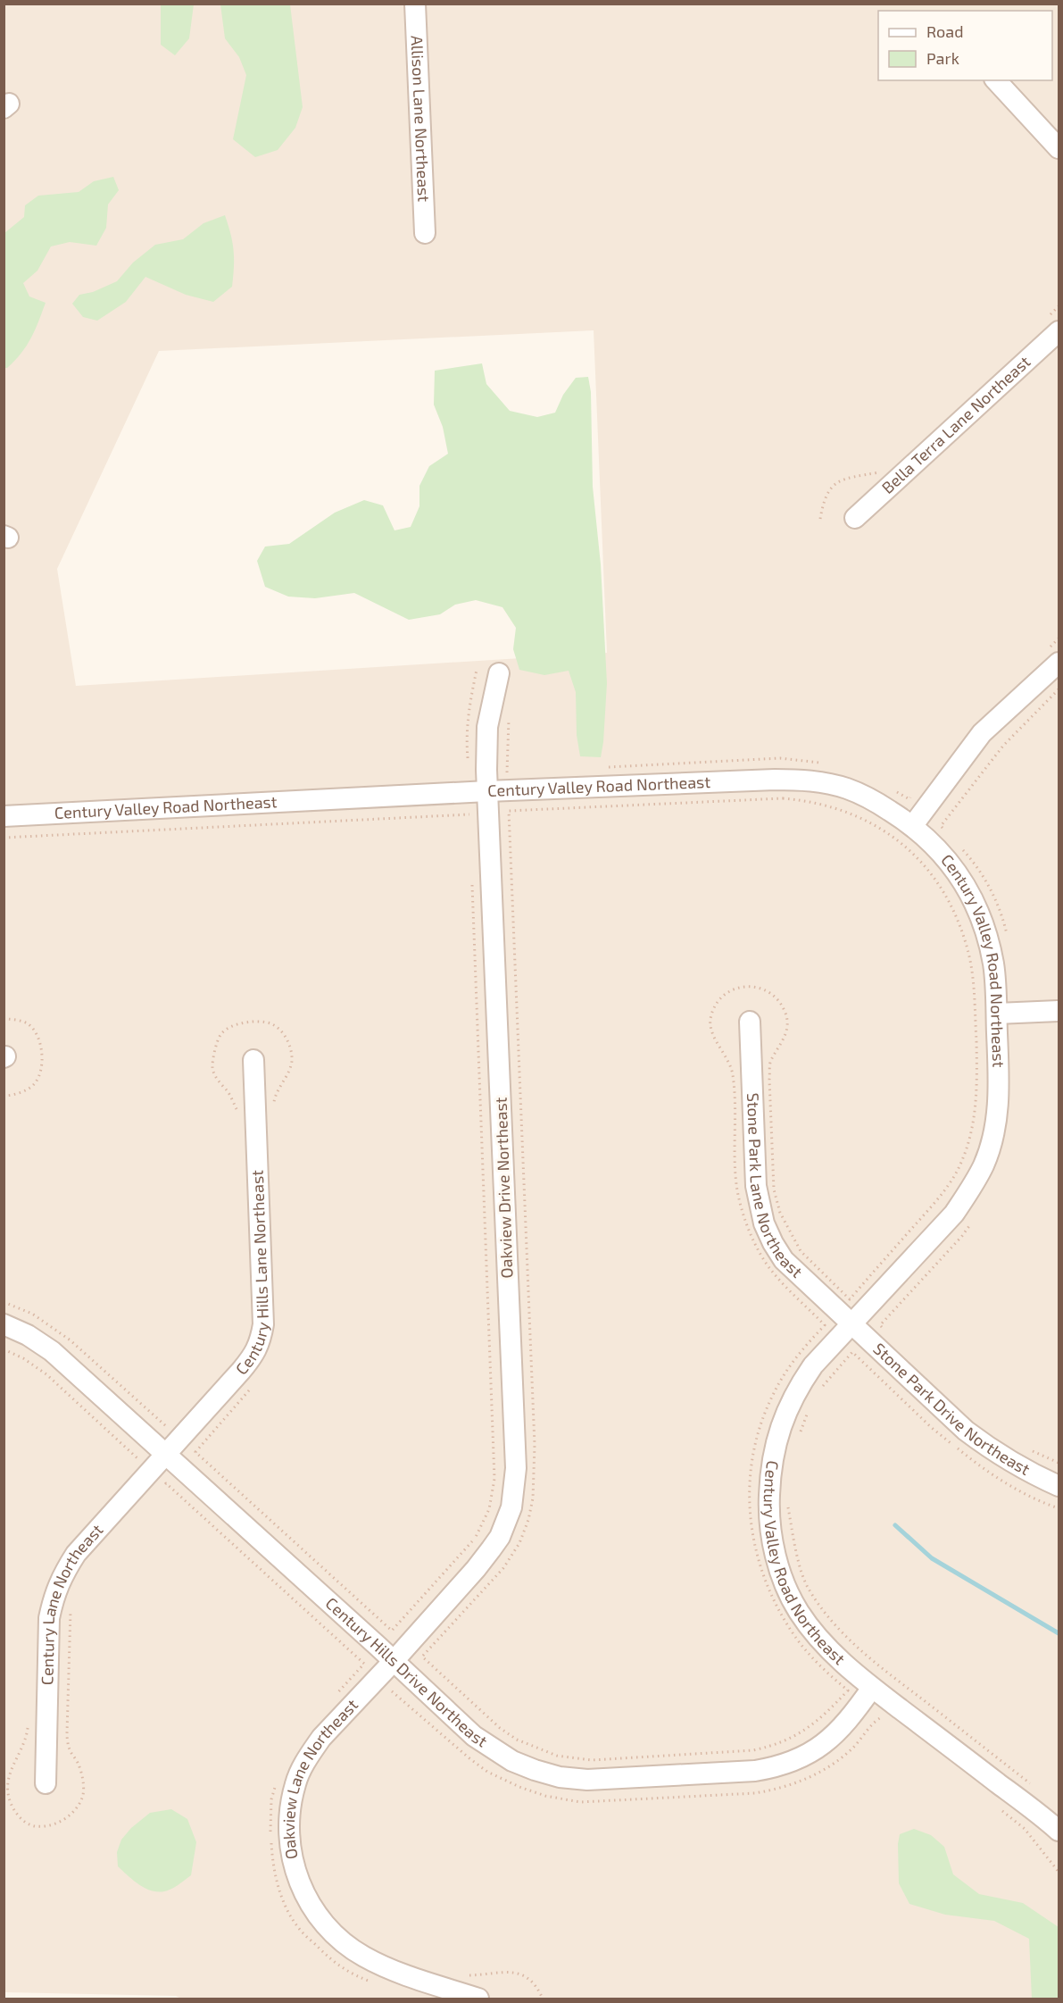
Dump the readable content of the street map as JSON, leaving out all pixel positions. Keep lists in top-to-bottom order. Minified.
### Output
{"streets":{"street":["Allison Lane Northeast","Bella Terra Lane Northeast","Century Valley Road Northeast","Stone Park Lane Northeast","Oakview Drive Northeast","Century Hills Lane Northeast","Stone Park Drive Northeast","Century Lane Northeast","Century Hills Drive Northeast","Oakview Lane Northeast"]},"crossings":[["Century Valley Road Northeast","Stone Park Lane Northeast"],["Century Valley Road Northeast","Oakview Drive Northeast"],["Century Valley Road Northeast","Stone Park Drive Northeast"],["Century Valley Road Northeast","Century Hills Drive Northeast"],["Stone Park Lane Northeast","Stone Park Drive Northeast"],["Oakview Drive Northeast","Century Hills Drive Northeast"],["Oakview Drive Northeast","Oakview Lane Northeast"],["Century Hills Lane Northeast","Century Lane Northeast"],["Century Hills Lane Northeast","Century Hills Drive Northeast"],["Century Lane Northeast","Century Hills Drive Northeast"],["Century Hills Drive Northeast","Oakview Lane Northeast"]],"legend":["Road","Park"]}
